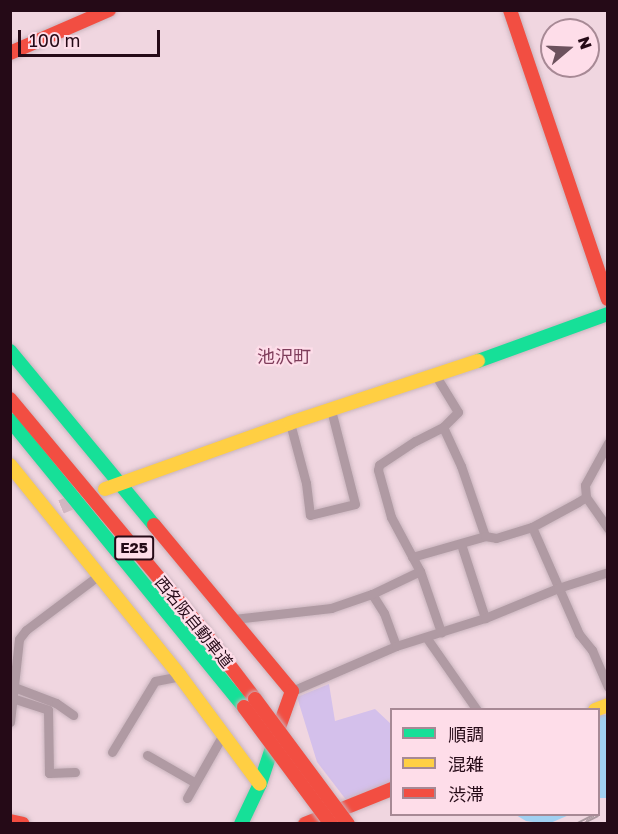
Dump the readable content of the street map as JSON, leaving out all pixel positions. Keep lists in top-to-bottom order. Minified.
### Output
{"streets":{"main road":["E25","西名阪自動車道"]},"districts":["池沢町"],"legend":["順調","混雑","渋滞"],"scale_bar":"100 m","north":"right"}
